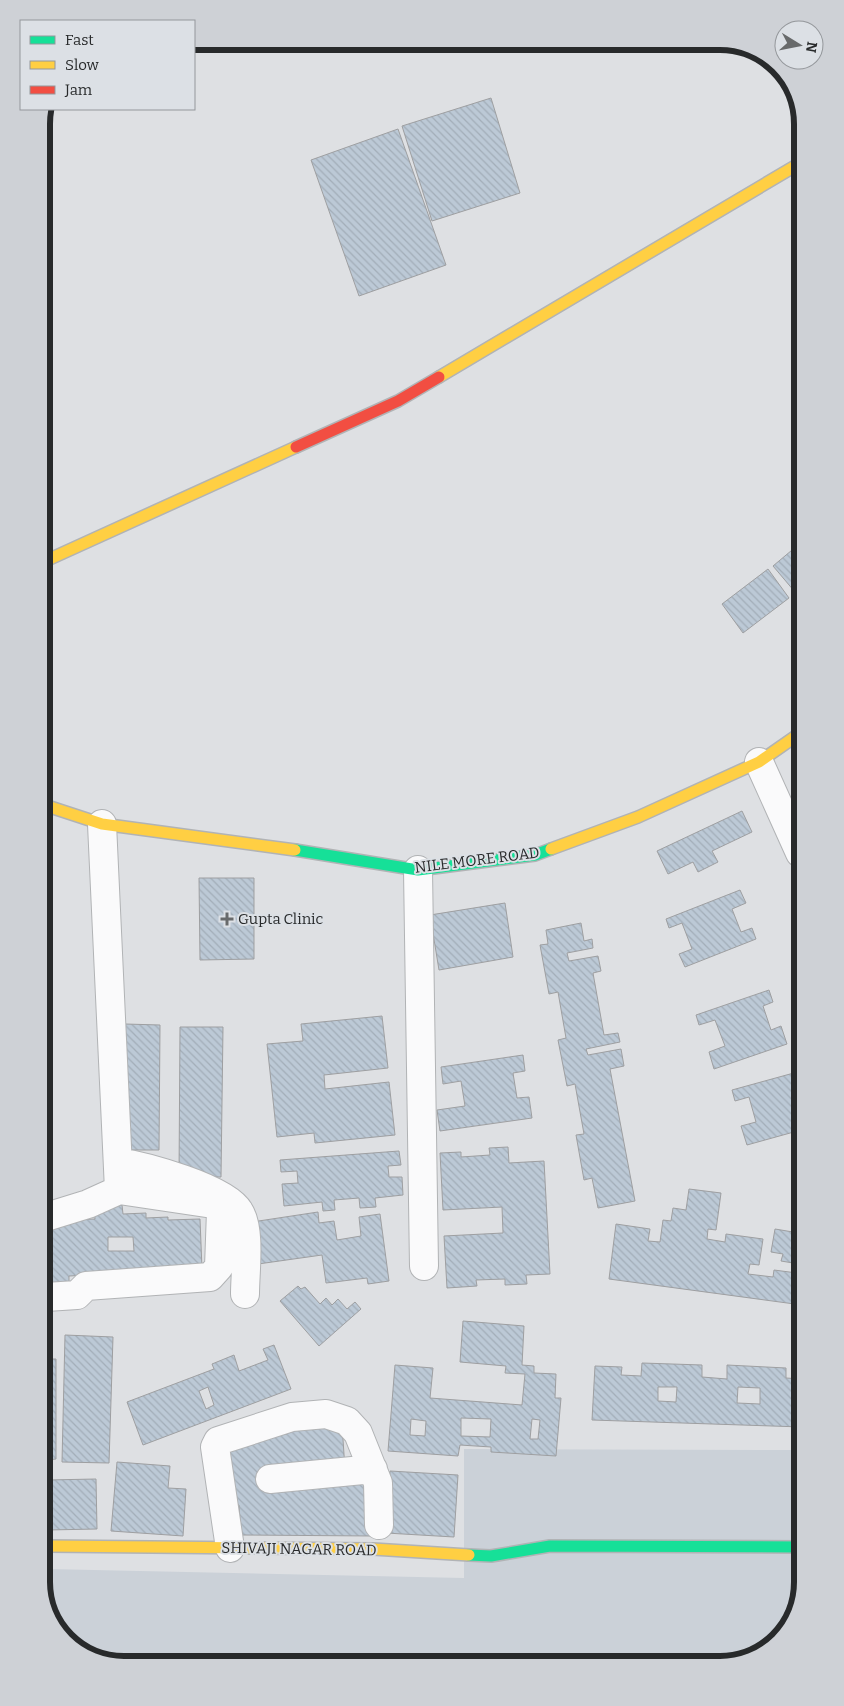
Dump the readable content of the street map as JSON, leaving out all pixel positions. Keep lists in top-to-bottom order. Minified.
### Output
{"streets":{"street":["NILE MORE ROAD","SHIVAJI NAGAR ROAD"]},"places":{"health":["Gupta Clinic"]},"legend":["Fast","Slow","Jam"],"north":"right"}
